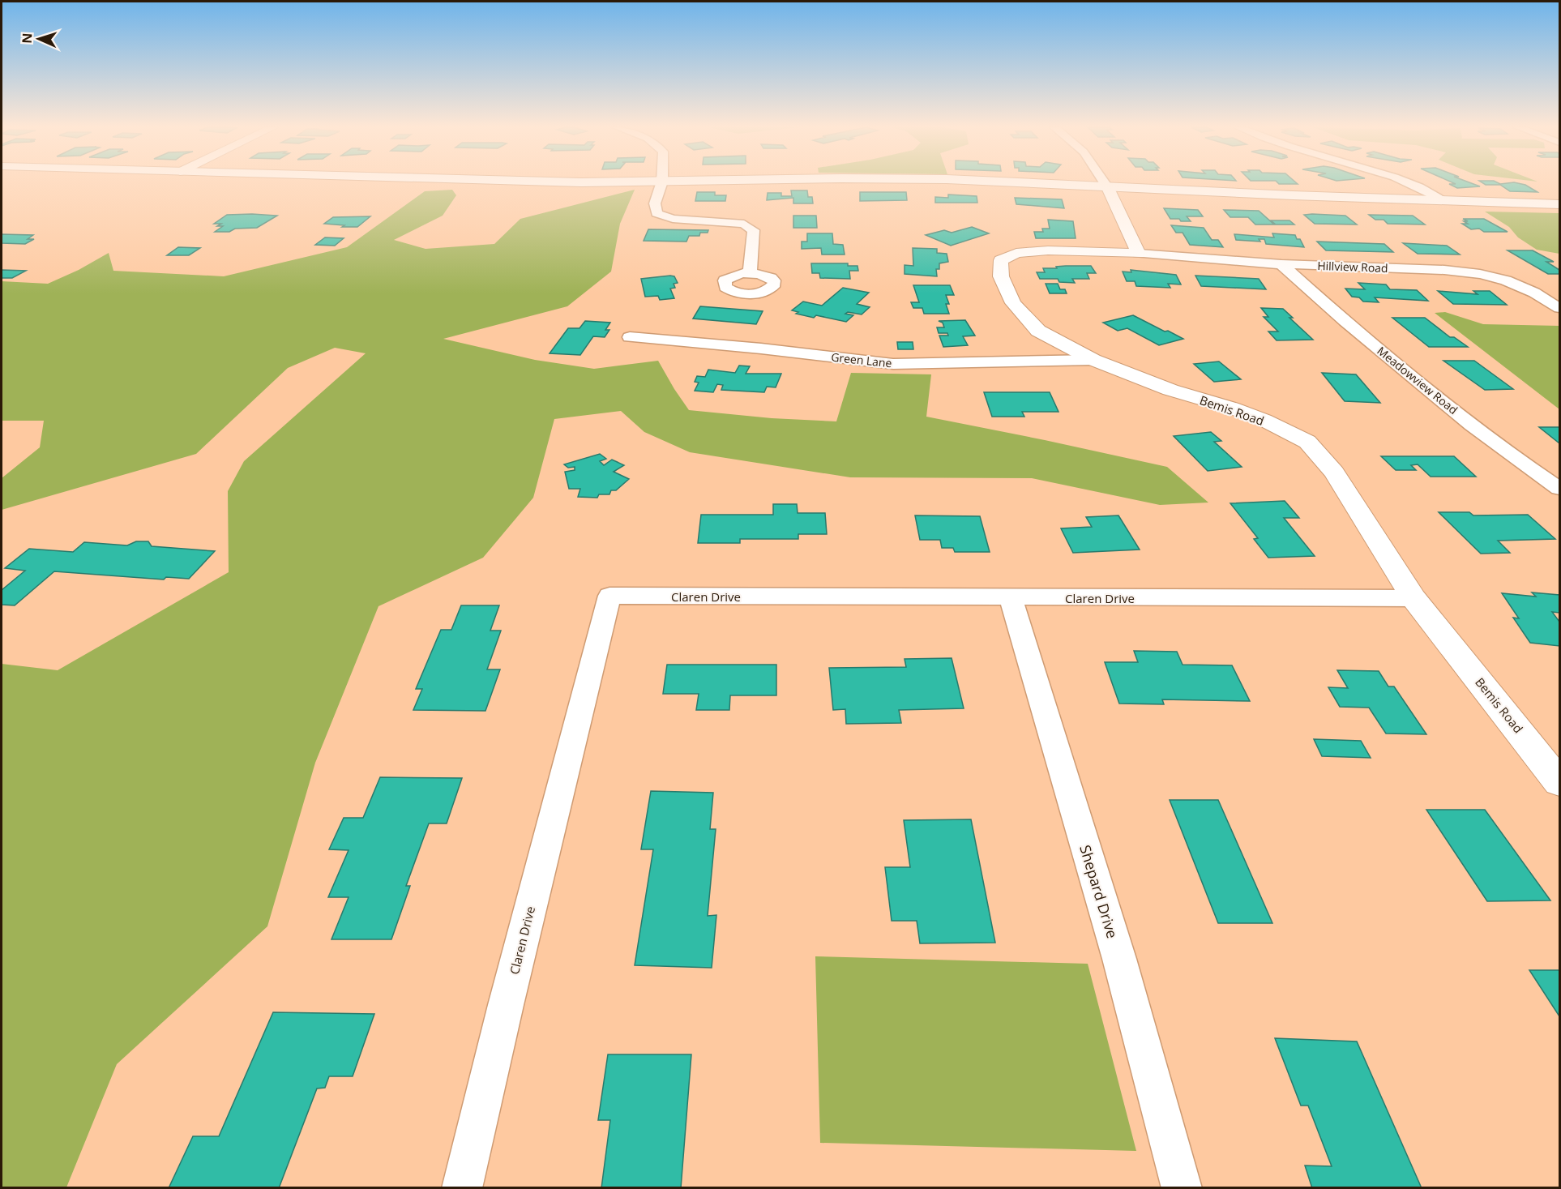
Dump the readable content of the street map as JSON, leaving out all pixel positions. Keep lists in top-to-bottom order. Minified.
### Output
{"streets":{"main road":["Bemis Road"],"street":["Hillview Road","Green Lane","Meadowview Road","Claren Drive","Shepard Drive"]},"crossings":[["Hillview Road","Meadowview Road"],["Hillview Road","Bemis Road"],["Green Lane","Bemis Road"],["Bemis Road","Claren Drive"],["Claren Drive","Shepard Drive"]],"north":"left"}
